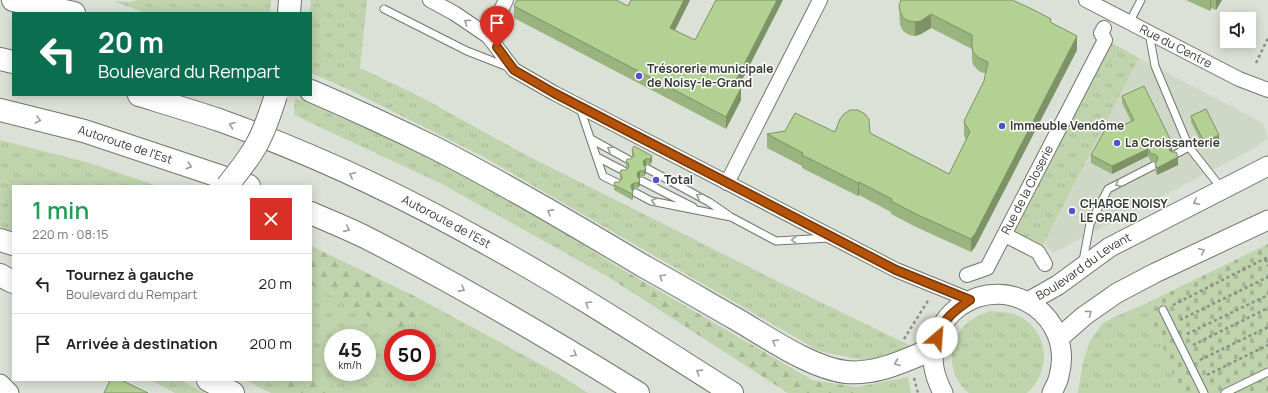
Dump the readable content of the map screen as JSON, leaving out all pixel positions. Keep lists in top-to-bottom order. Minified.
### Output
{"streets":{"highway":["Autoroute de l’Est"],"main road":["Boulevard du Levant"],"street":["Rue du Centre","Rue de la Closerie"]},"places":["Trésorerie municipale de Noisy-le-Grand","Immeuble Vendôme","La Croissanterie","Total","CHARGE NOISY LE GRAND"],"page":{"turn":["20 m","Boulevard du Rempart"],"heading":["1 min","220 m · 08:15"],"list":[{"name":"Tournez à gauche","note":"Boulevard du Rempart","value":"20 m"},{"name":"Arrivée à destination","value":"200 m"}],"speed":"45 km/h","limit":"50"}}
